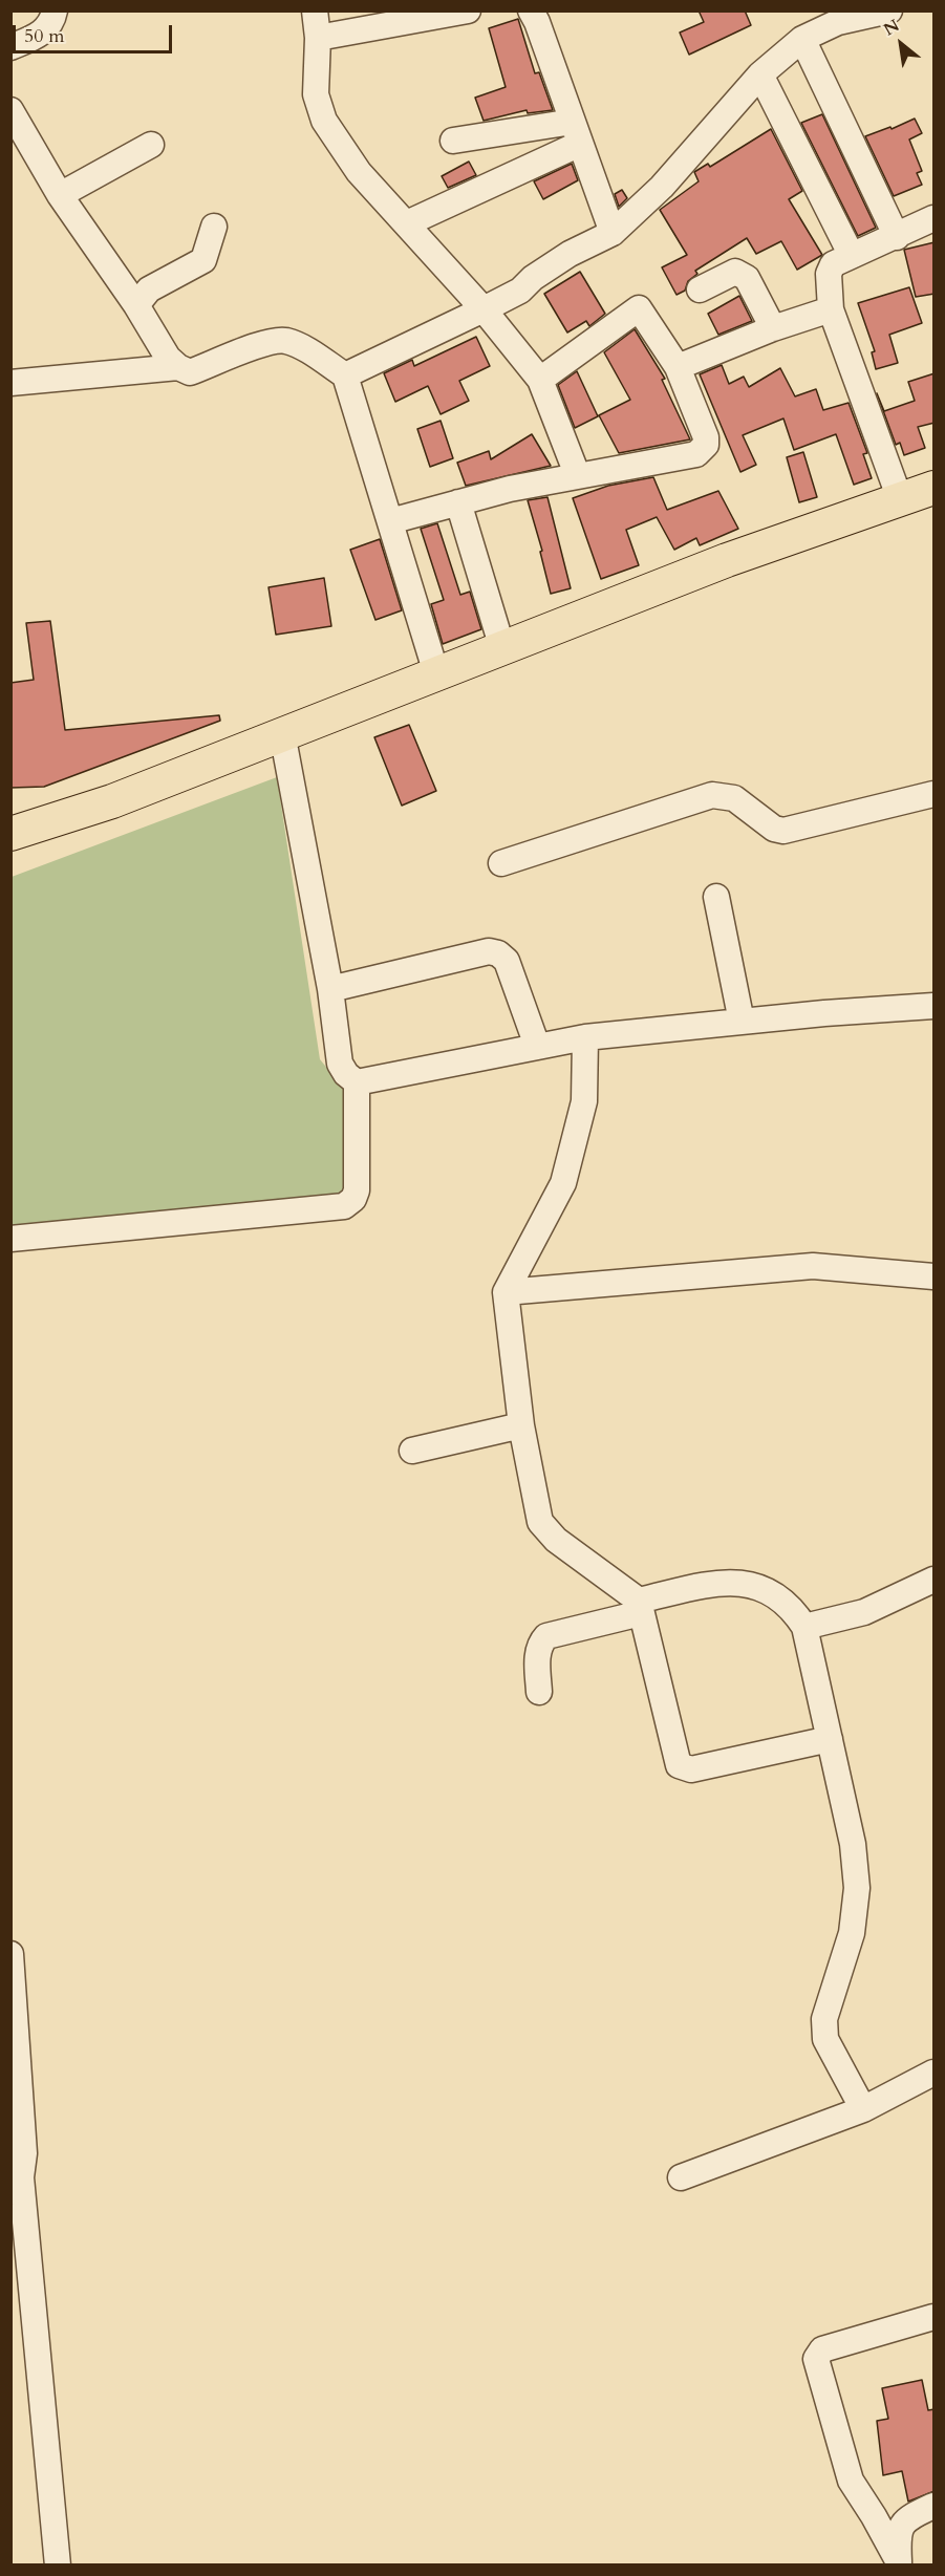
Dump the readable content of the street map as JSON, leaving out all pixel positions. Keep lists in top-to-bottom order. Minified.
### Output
{"scale_bar":"50 m","north":"top left"}
